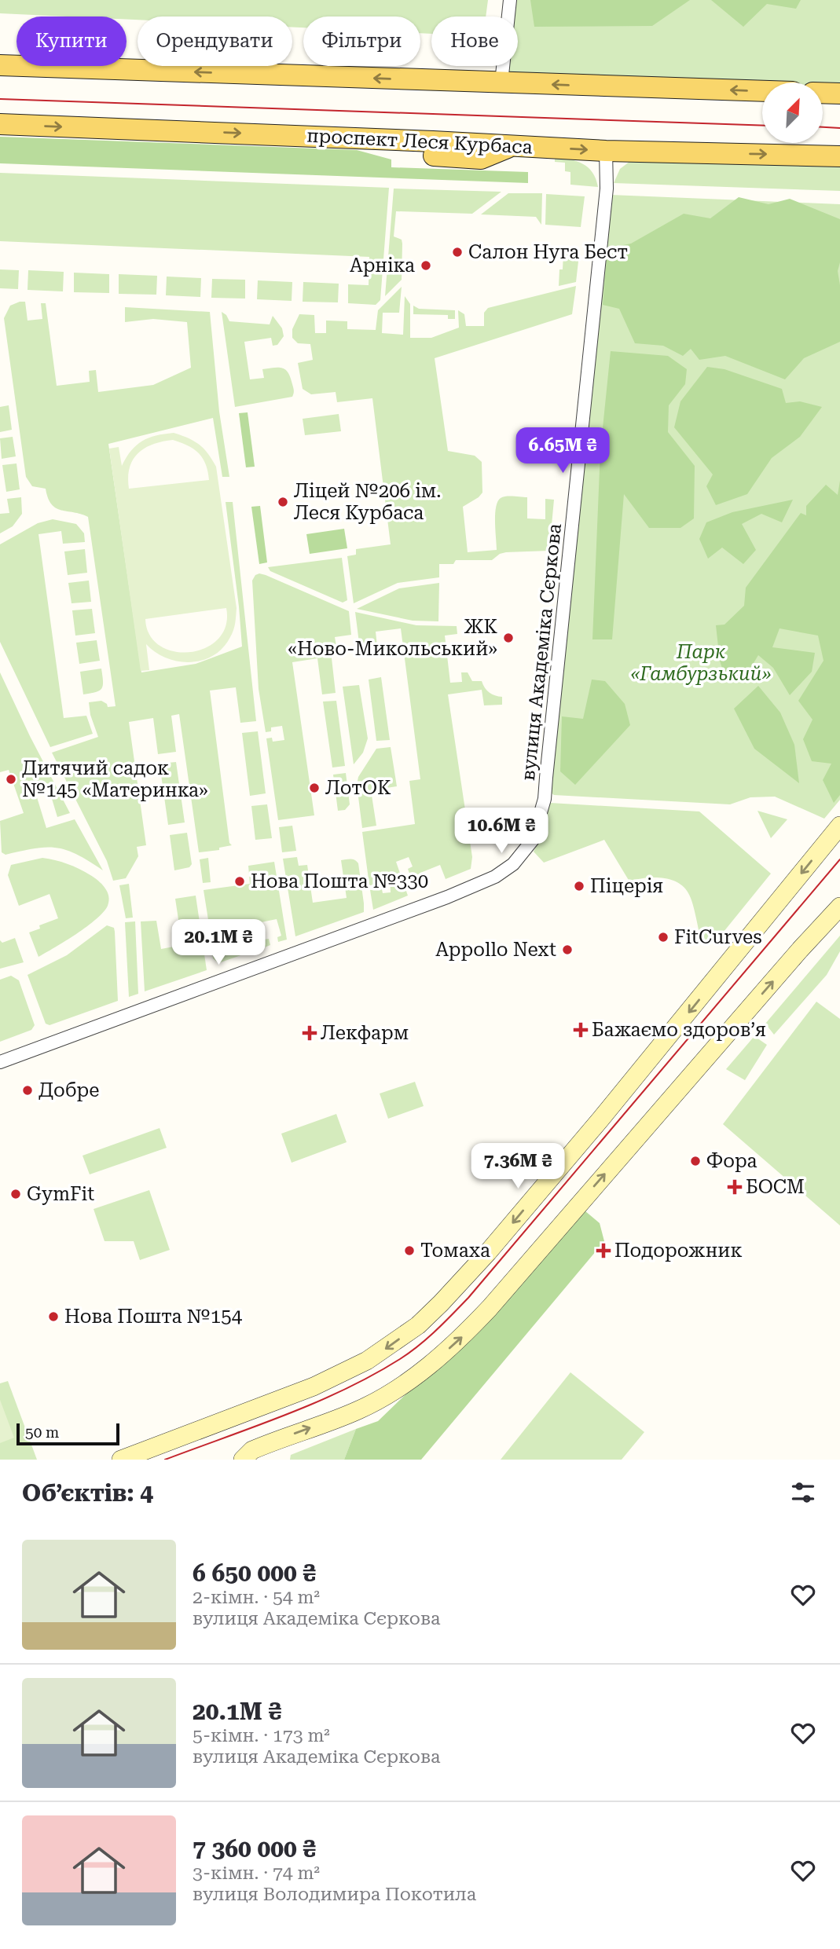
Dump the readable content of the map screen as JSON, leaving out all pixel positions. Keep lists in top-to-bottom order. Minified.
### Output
{"streets":{"main road":["проспект Леся Курбаса"],"street":["вулиця Академіка Сєркова"]},"crossings":[["проспект Леся Курбаса","вулиця Академіка Сєркова"]],"parks":["Парк «Гамбурзький»"],"places":{"other":["Салон Нуга Бест","Арніка","Ліцей №206 ім. Леся Курбаса","ЖК «Ново-Микольський»","Дитячий садок №145 «Материнка»","ЛотОК","Нова Пошта №330","Піцерія","FitCurves","Appollo Next","Добре","Фора","GymFit","Томаха","Нова Пошта №154"],"health":["Бажаємо здоровʼя","Лекфарм","БОСМ","Подорожник"]},"scale_bar":"50 m","north":"top right","page":{"chip":["Купити","Орендувати","Фільтри","Нове"],"price":["6.65M ₴","10.6M ₴","20.1M ₴","7.36M ₴"],"scale":"50 m","heading":"Об’єктів: 4","list":[{"name":"6 650 000 ₴","note":"2-кімн. · 54 m² · вулиця Академіка Сєркова"},{"name":"20.1M ₴","note":"5-кімн. · 173 m² · вулиця Академіка Сєркова"},{"name":"7 360 000 ₴","note":"3-кімн. · 74 m² · вулиця Володимира Покотила"}]}}
